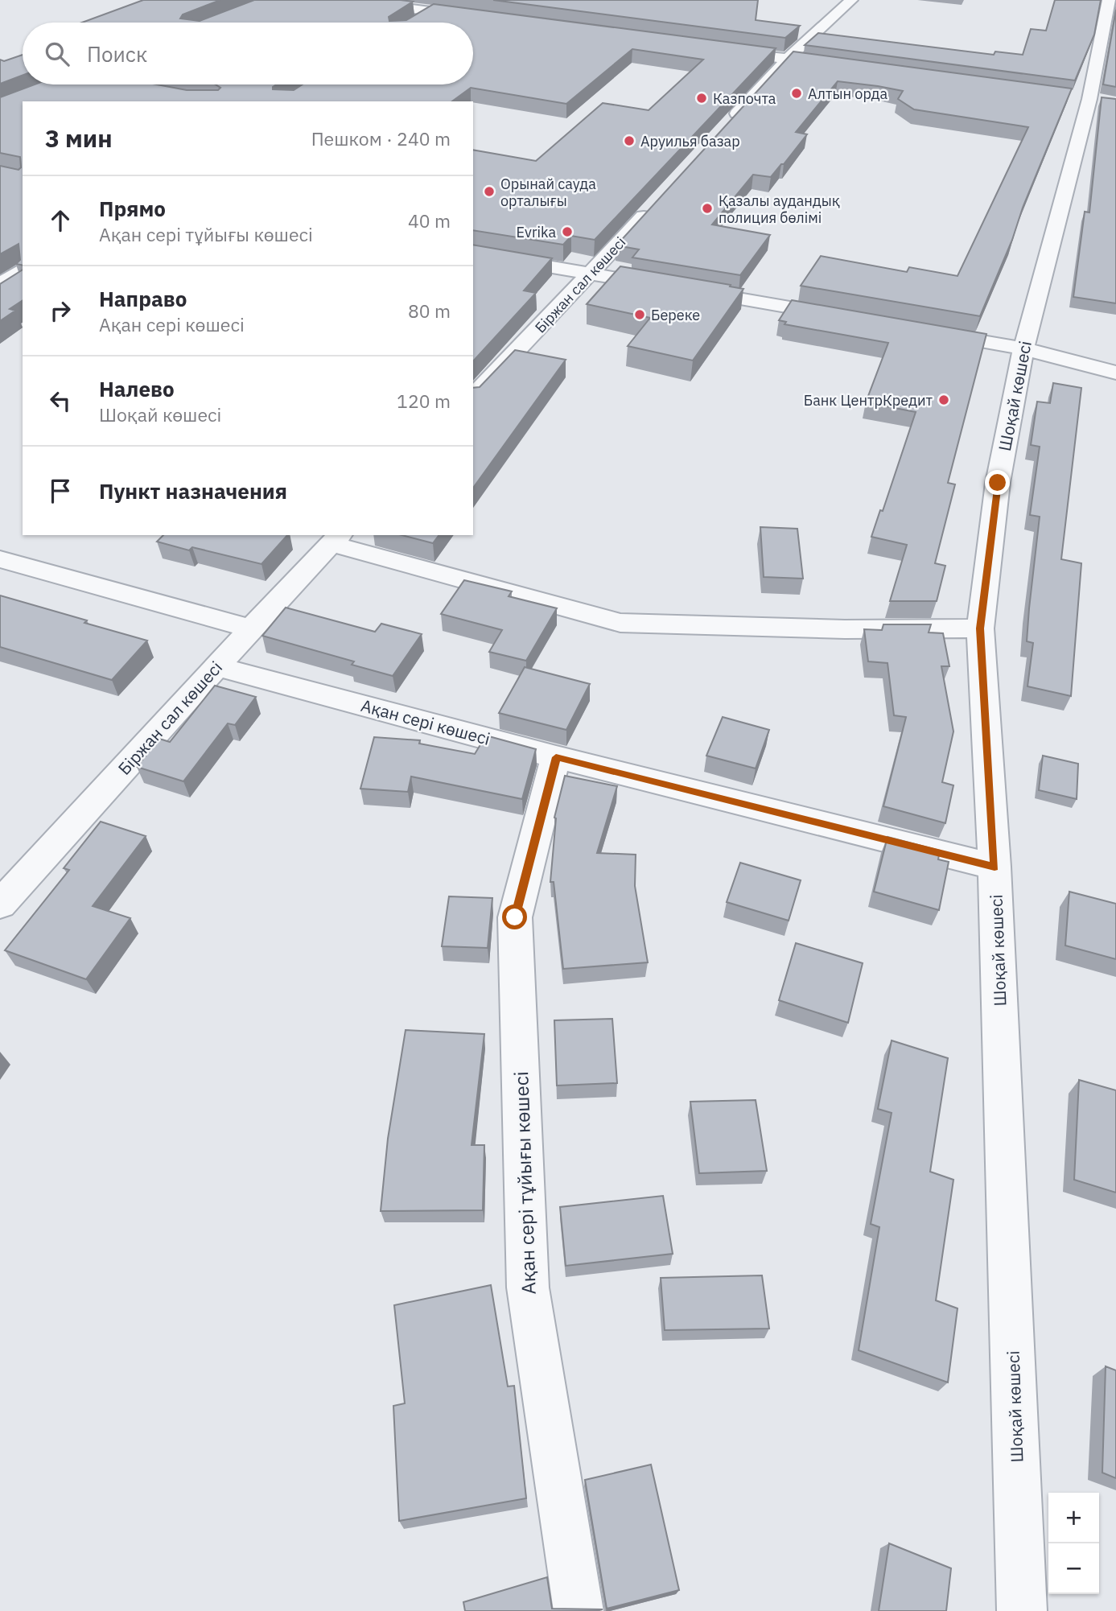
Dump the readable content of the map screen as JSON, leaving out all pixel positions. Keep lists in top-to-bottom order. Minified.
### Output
{"streets":{"street":["Біржан сал көшесі","Шоқай көшесі","Ақан сері көшесі","Ақан сері тұйығы көшесі"]},"crossings":[["Біржан сал көшесі","Ақан сері көшесі"],["Шоқай көшесі","Ақан сері көшесі"],["Ақан сері көшесі","Ақан сері тұйығы көшесі"]],"places":["Алтын орда","Казпочта","Аруилья базар","Орынай сауда орталығы","Қазалы аудандық полиция бөлімі","Evrika","Береке","Банк ЦентрКредит"],"page":{"search":"Поиск","heading":["3 мин","Пешком · 240 m"],"list":[["Прямо","Ақан сері тұйығы көшесі","40 m"],["Направо","Ақан сері көшесі","80 m"],["Налево","Шоқай көшесі","120 m"],"Пункт назначения"],"map_buttons":["+","−"]}}
